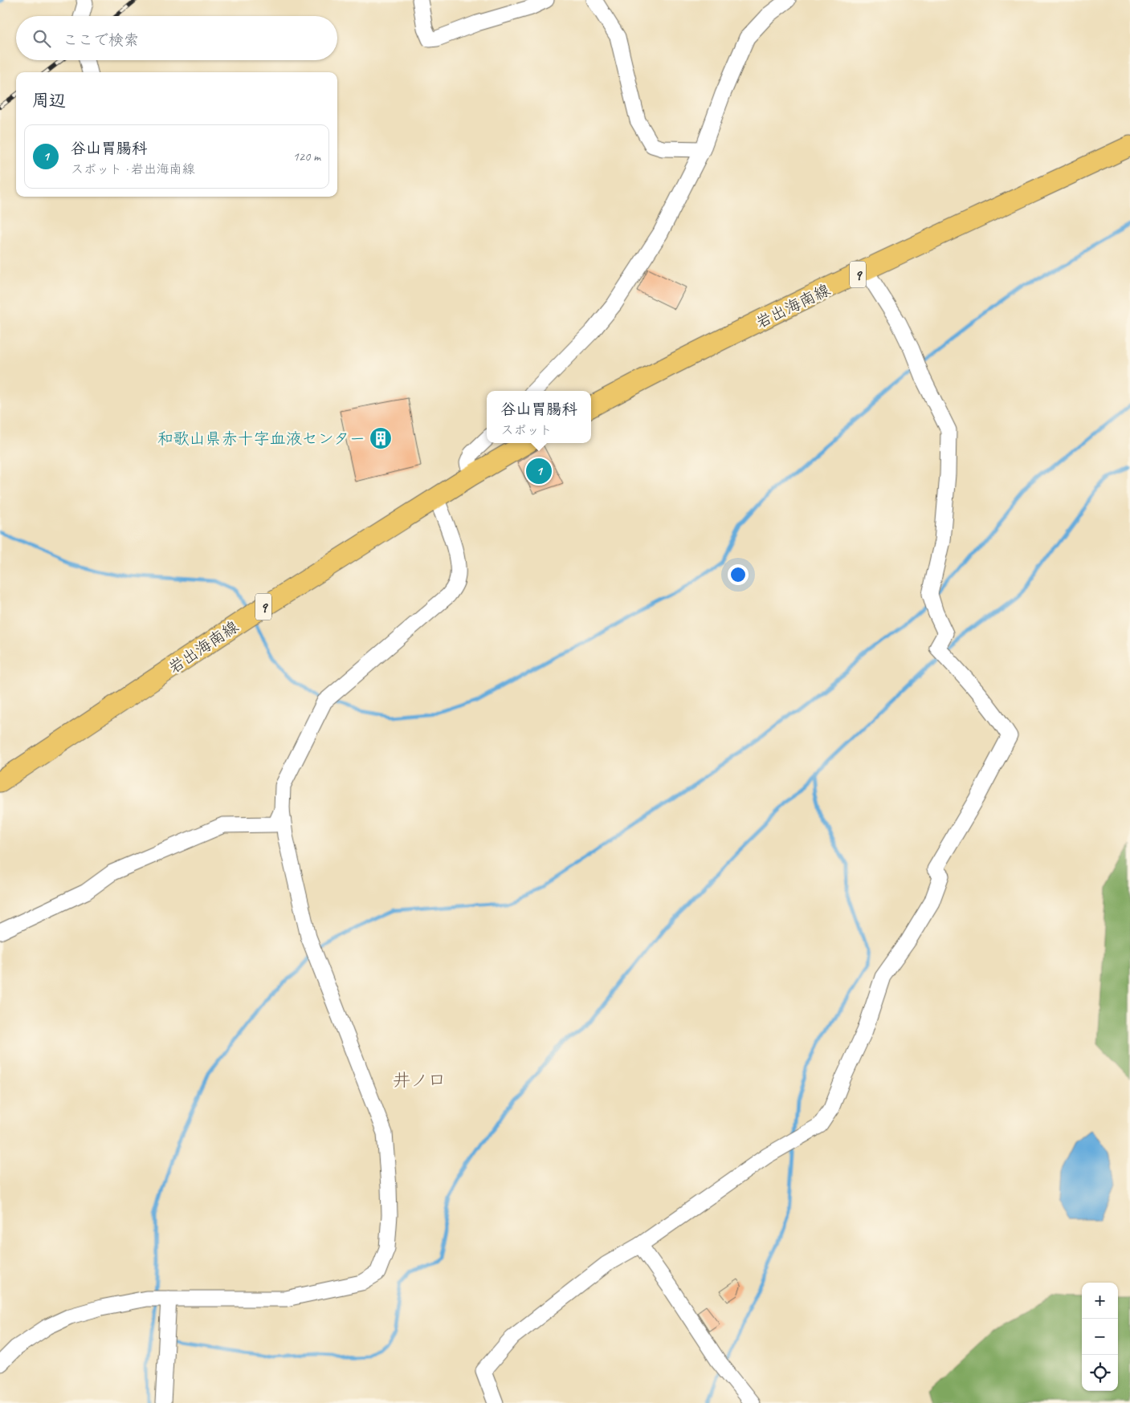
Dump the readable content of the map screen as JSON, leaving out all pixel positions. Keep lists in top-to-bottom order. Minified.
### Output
{"streets":{"main road":["9","岩出海南線"]},"districts":["井ノ口"],"places":{"building":["和歌山県赤十字血液センター"]},"page":{"search":"ここで検索","heading":"周辺","list":[{"mark":"1","name":"谷山胃腸科","note":"スポット · 岩出海南線","value":"120 m"}],"popup":["谷山胃腸科","スポット"],"pins":"1","map_buttons":["+","−"]}}
